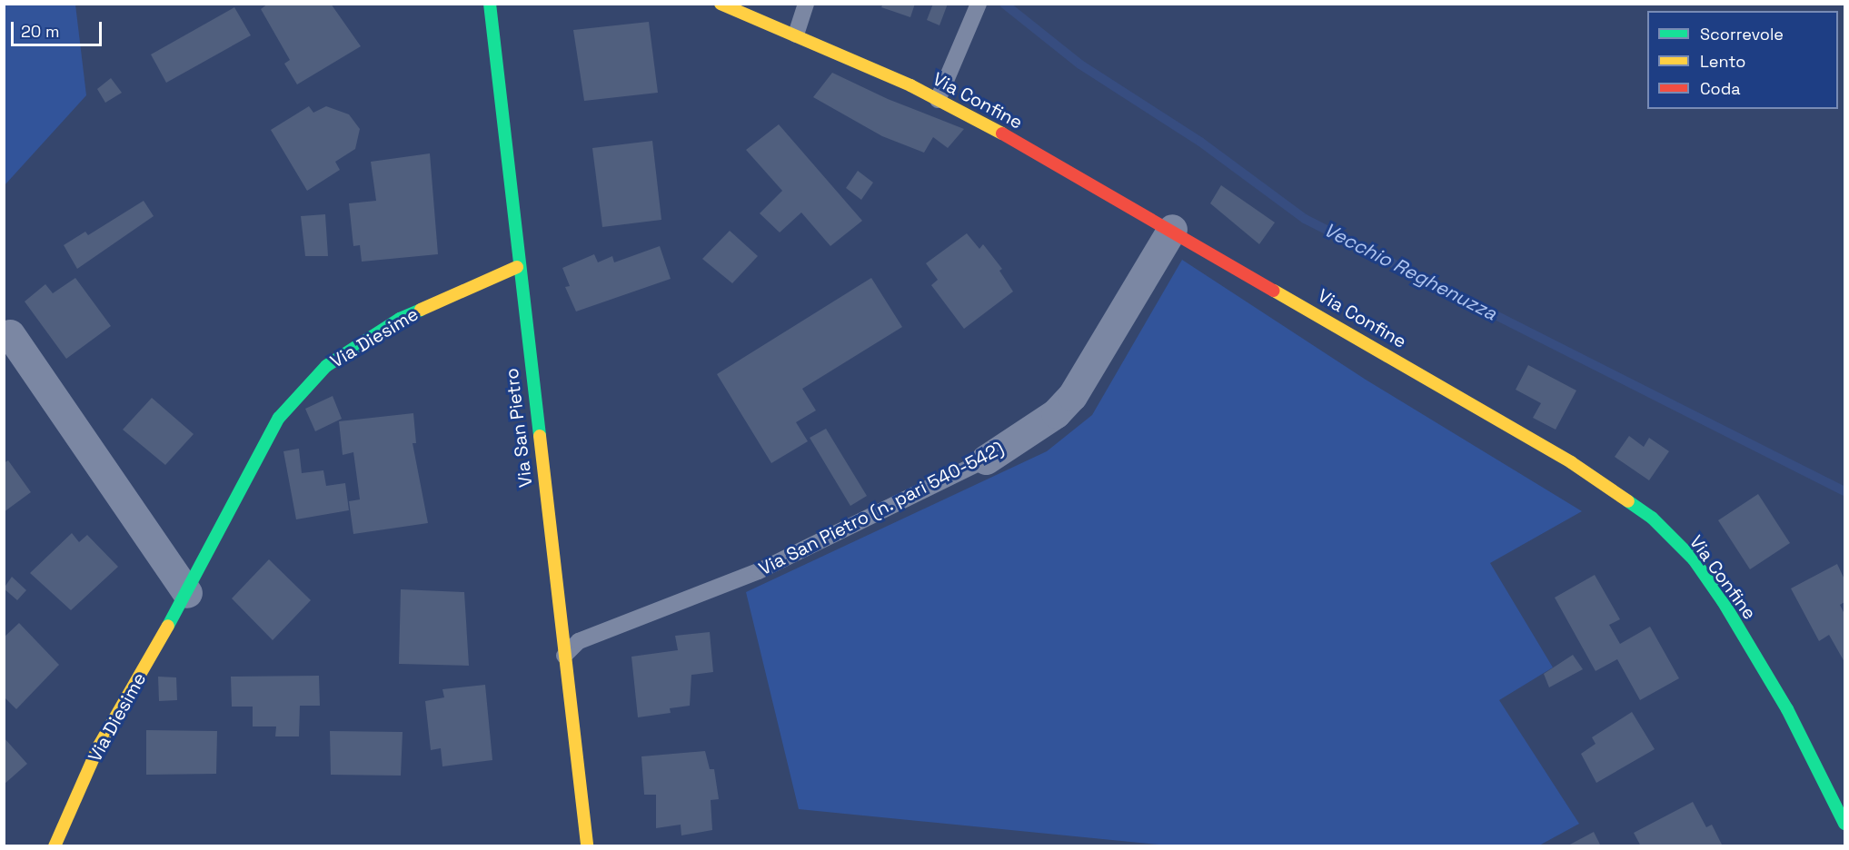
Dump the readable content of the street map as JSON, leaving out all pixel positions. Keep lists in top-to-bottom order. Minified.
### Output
{"streets":{"street":["Via Confine","Via Diesime","Via San Pietro","Via San Pietro (n. pari 540-542)"]},"crossings":[["Via Confine","Via San Pietro (n. pari 540-542)"],["Via Diesime","Via San Pietro"],["Via San Pietro","Via San Pietro (n. pari 540-542)"]],"water":["Vecchio Reghenuzza"],"legend":["Scorrevole","Lento","Coda"],"scale_bar":"20 m"}
